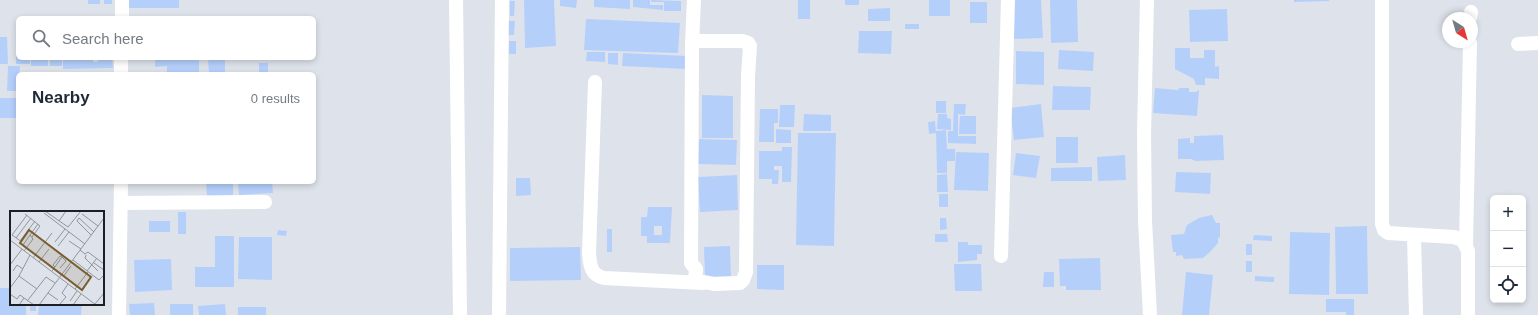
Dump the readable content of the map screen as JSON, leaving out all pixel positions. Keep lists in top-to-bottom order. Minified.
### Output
{"north":"bottom right","page":{"search":"Search here","heading":["Nearby","0 results"],"map_buttons":["+","−"]}}
